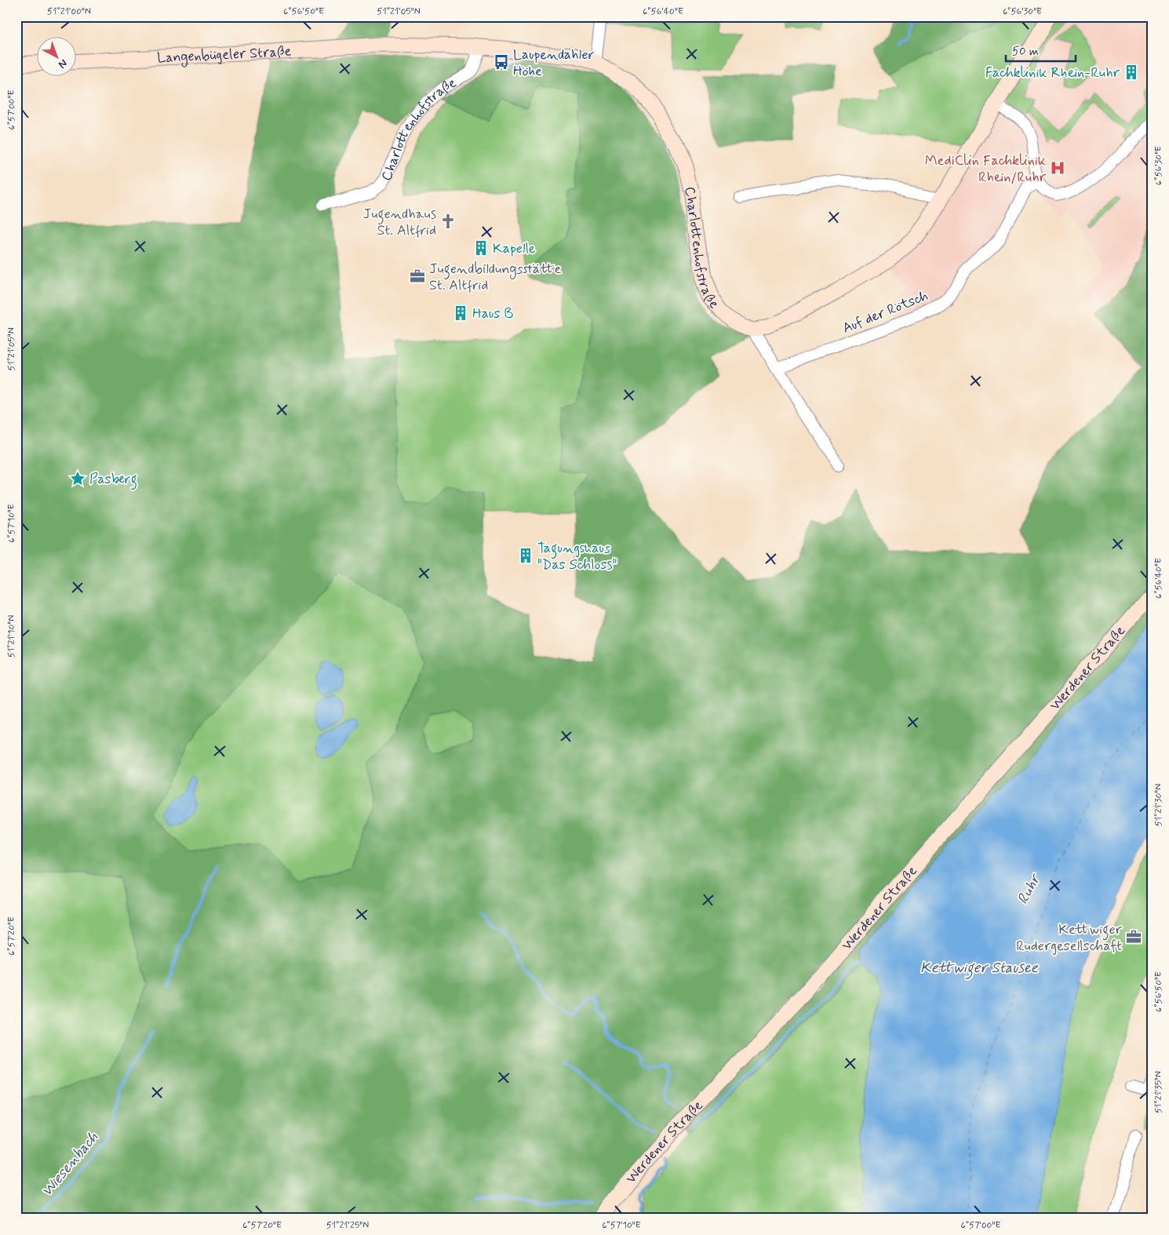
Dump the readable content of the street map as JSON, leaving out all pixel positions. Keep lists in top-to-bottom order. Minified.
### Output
{"streets":{"main road":["Langenbügeler Straße","Charlottenhofstraße","Werdener Straße"],"street":["Auf der Rötsch"]},"crossings":[["Langenbügeler Straße","Charlottenhofstraße"]],"water":["Ruhr","Kettwiger Stausee","Wiesenbach"],"places":{"bus stop":["Laupendahler Höhe"],"building":["Fachklinik Rhein-Ruhr","Kapelle","Haus B","Tagungshaus \"Das Schloss\""],"hospital":["MediClin Fachklinik Rhein/Ruhr"],"church":["Jugendhaus St. Altfrid"],"office":["Jugendbildungsstätte St. Altfrid","Kettwiger Rudergesellschaft"],"place":["Pasberg"]},"scale_bar":"50 m","north":"bottom right","coordinates":["51°21'00\"N","6°56'50\"E","51°21'05\"N","6°56'40\"E","6°56'30\"E","6°57'00\"E","6°57'10\"E","51°21'10\"N","51°21'30\"N","6°57'20\"E","51°21'35\"N","51°21'25\"N"]}
